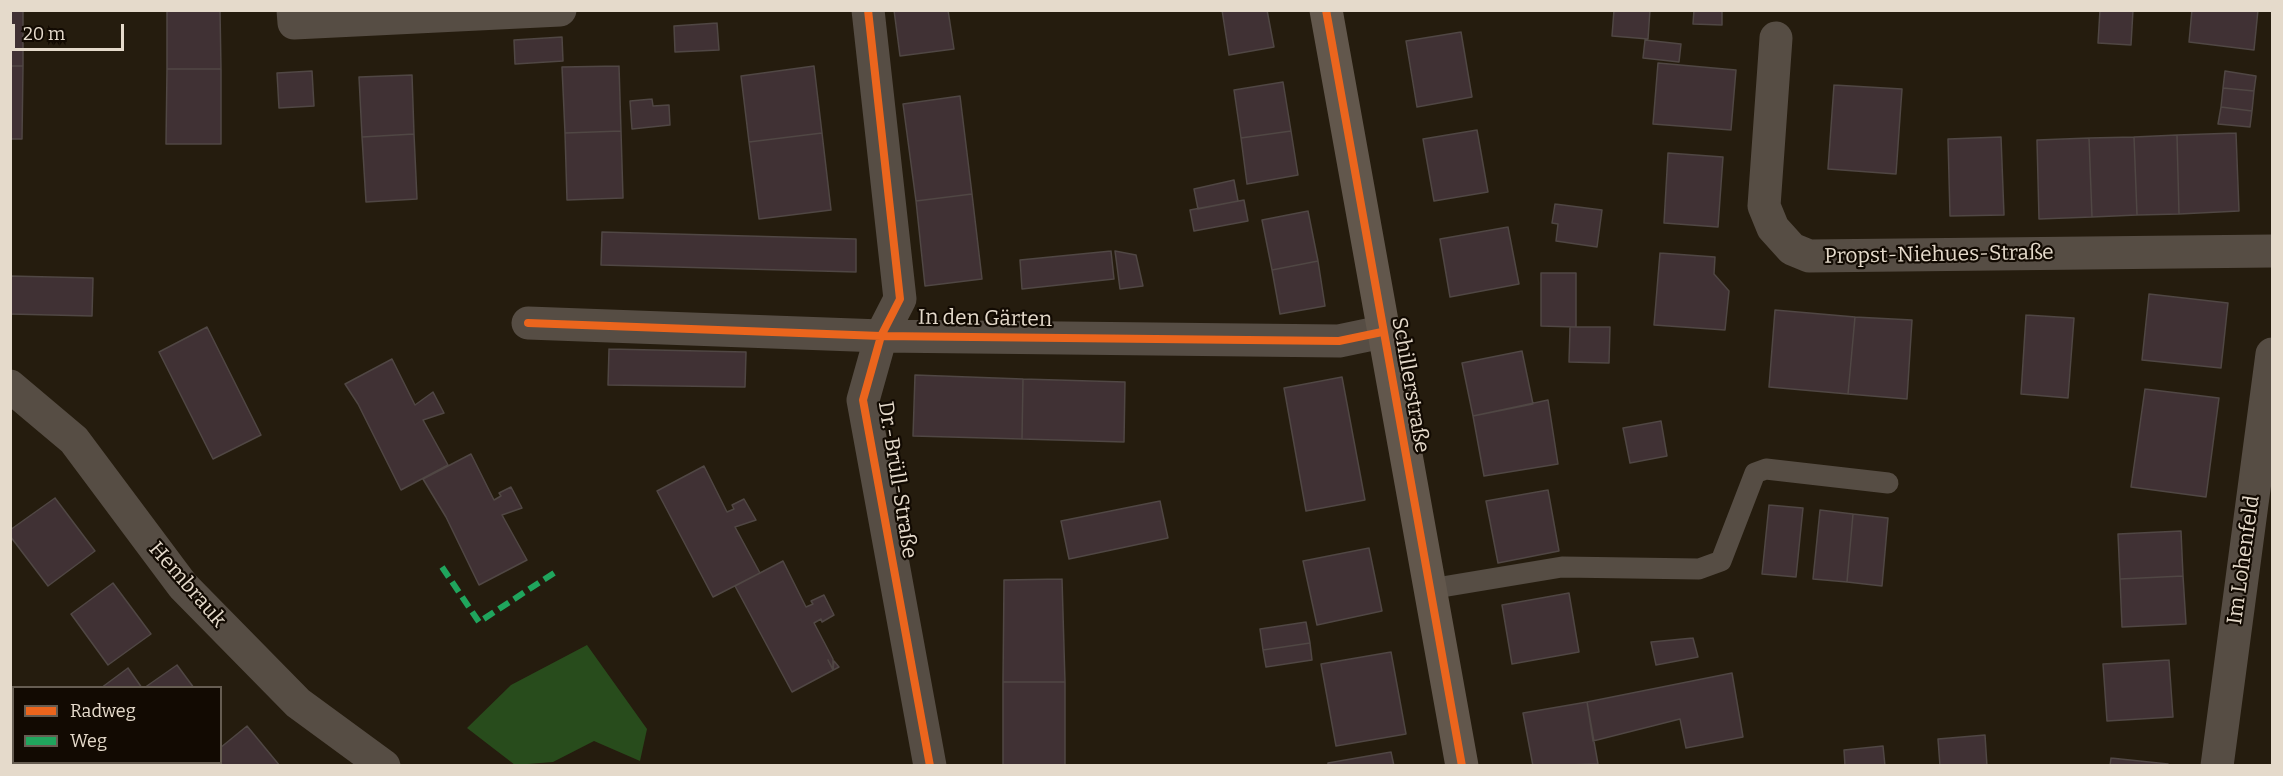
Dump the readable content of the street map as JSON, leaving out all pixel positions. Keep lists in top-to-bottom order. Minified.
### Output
{"streets":{"street":["Propst-Niehues-Straße","In den Gärten","Schillerstraße","Dr.-Brüll-Straße","Im Lohenfeld","Hembrauk"]},"crossings":[["In den Gärten","Schillerstraße"],["In den Gärten","Dr.-Brüll-Straße"]],"legend":["Radweg","Weg"],"scale_bar":"20 m"}
